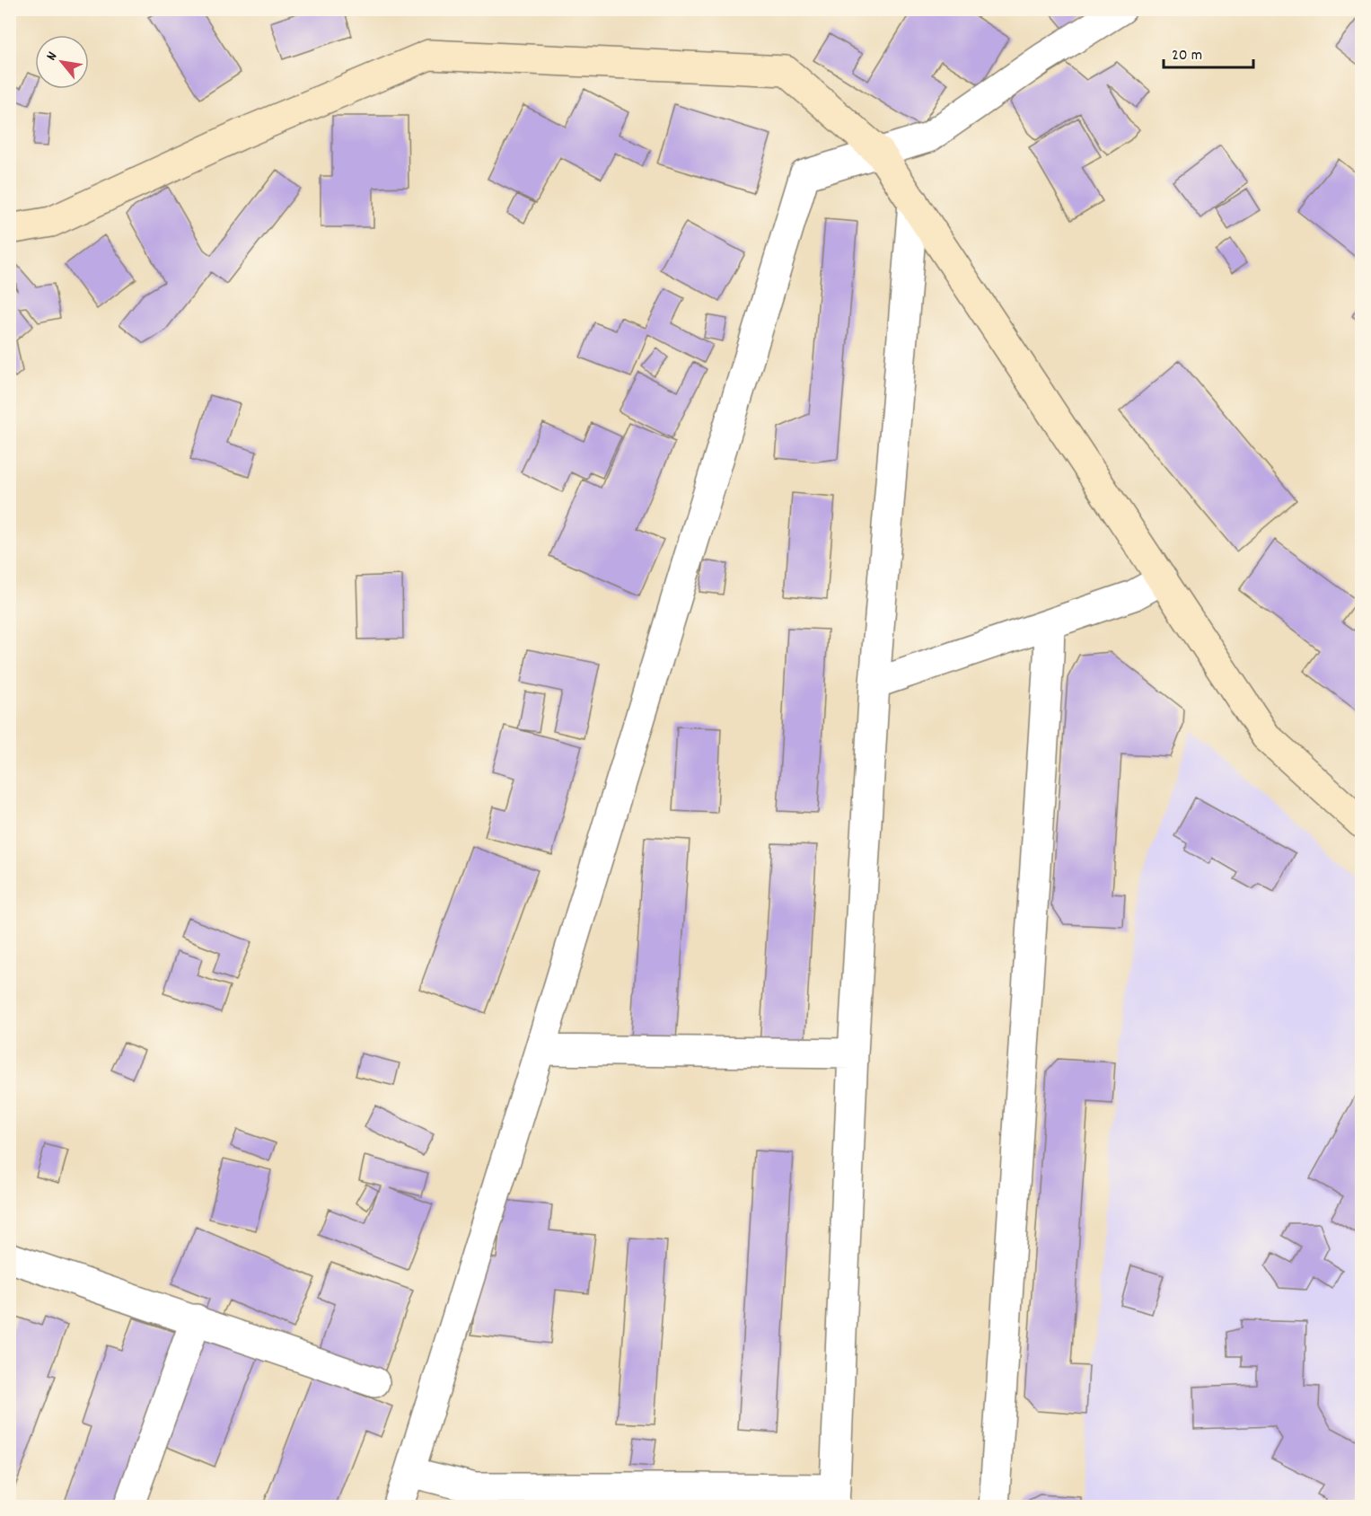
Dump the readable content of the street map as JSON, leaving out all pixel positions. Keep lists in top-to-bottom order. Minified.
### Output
{"scale_bar":"20 m","north":"top left"}
